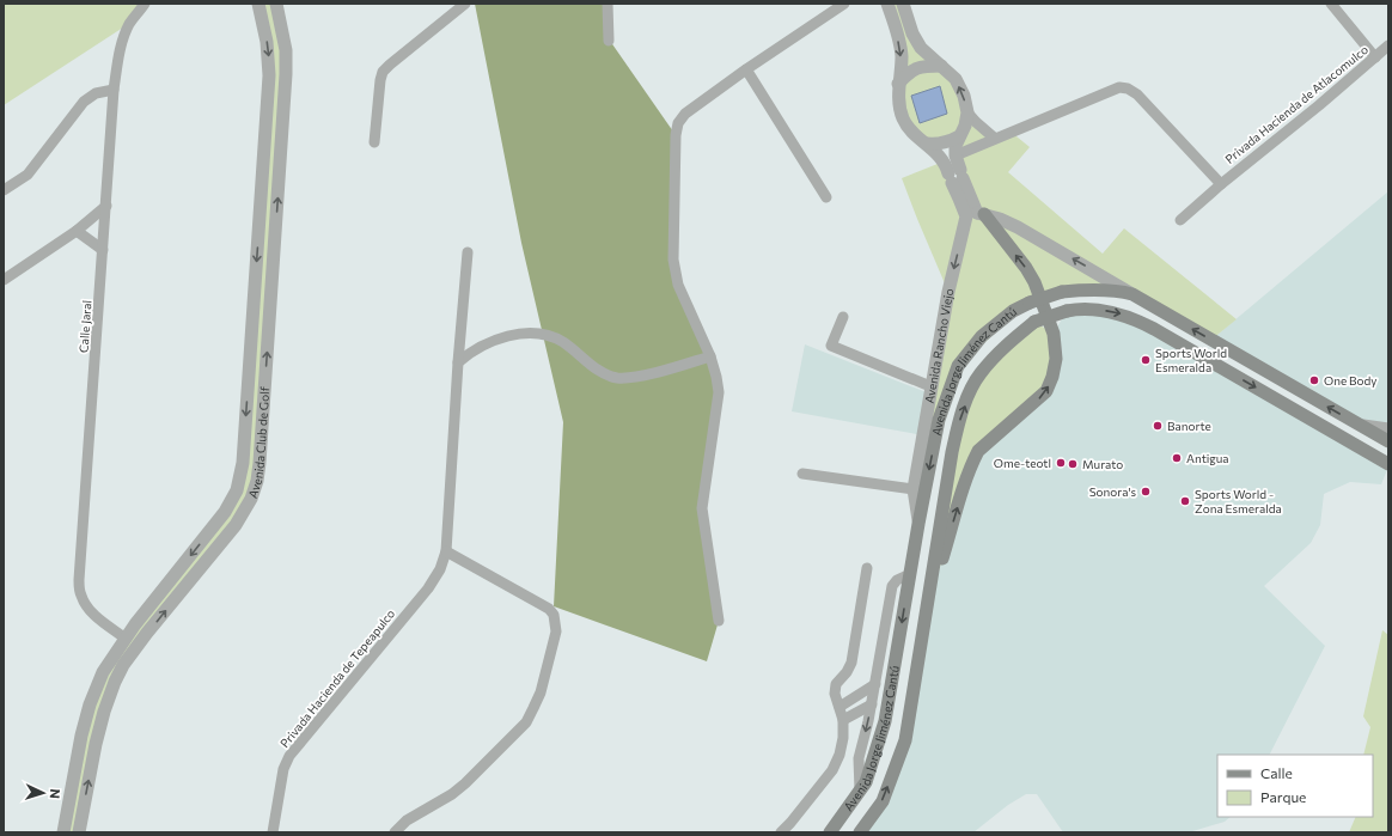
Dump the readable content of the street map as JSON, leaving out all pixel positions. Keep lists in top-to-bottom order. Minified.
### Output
{"streets":{"main road":["Avenida Jorge Jiménez Cantú"],"street":["Privada Hacienda de Atlacomulco","Calle Jaral","Avenida Rancho Viejo","Avenida Club de Golf","Privada Hacienda de Tepeapulco"]},"crossings":[["Calle Jaral","Avenida Club de Golf"],["Avenida Rancho Viejo","Avenida Jorge Jiménez Cantú"]],"one_way":["Avenida Rancho Viejo"],"places":["Sports World Esmeralda","One Body","Banorte","Antigua","Ome-teotl","Murato","Sonora's","Sports World - Zona Esmeralda"],"legend":["Calle","Parque"],"north":"right"}
